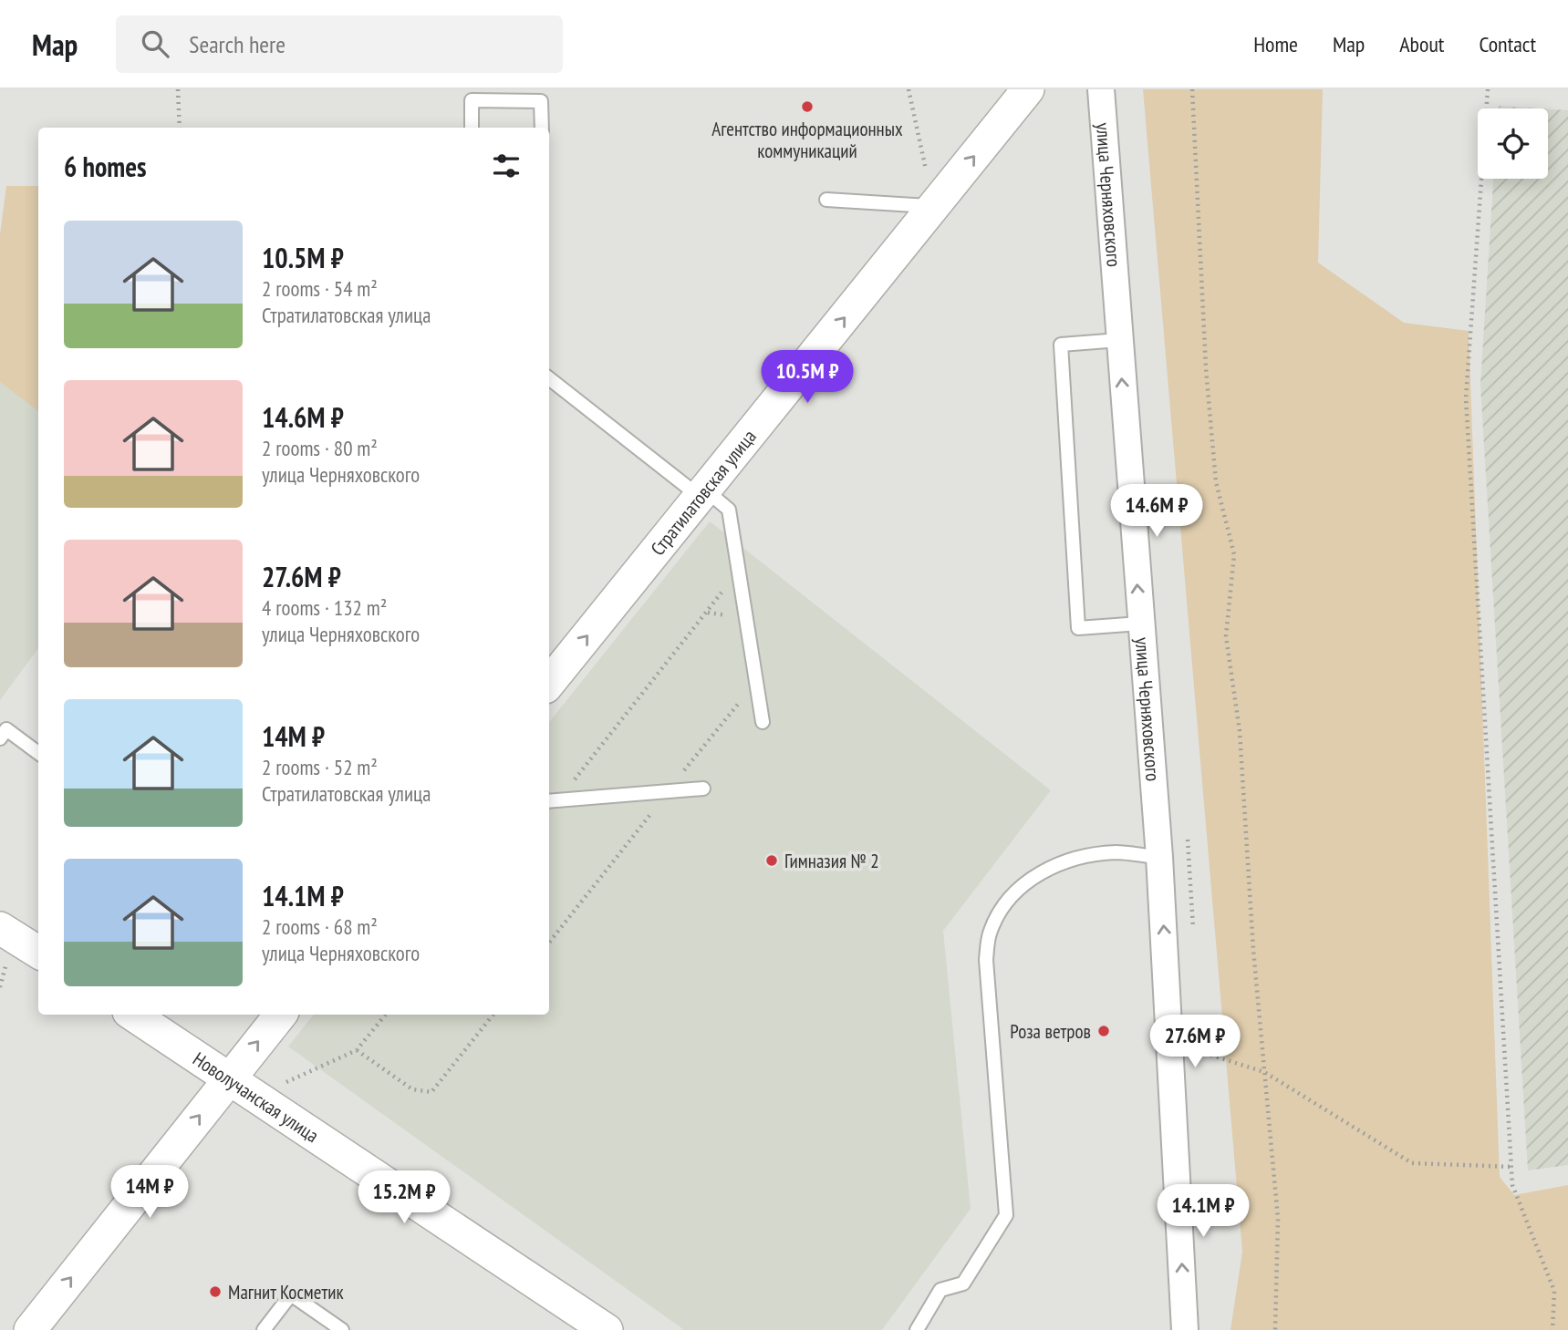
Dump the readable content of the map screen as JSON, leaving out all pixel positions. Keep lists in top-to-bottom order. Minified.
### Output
{"streets":{"street":["улица Черняховского","Стратилатовская улица","Новолучанская улица"]},"one_way":["улица Черняховского","Стратилатовская улица"],"places":["Агентство информационных коммуникаций","Гимназия № 2","Роза ветров","Магнит Косметик"],"page":{"header":"Map","search":"Search here","nav":["Home","Map","About","Contact"],"heading":"6 homes","list":[{"name":"10.5M ₽","note":"2 rooms · 54 m² · Стратилатовская улица"},{"name":"14.6M ₽","note":"2 rooms · 80 m² · улица Черняховского"},{"name":"27.6M ₽","note":"4 rooms · 132 m² · улица Черняховского"},{"name":"14M ₽","note":"2 rooms · 52 m² · Стратилатовская улица"},{"name":"14.1M ₽","note":"2 rooms · 68 m² · улица Черняховского"}],"price":["10.5M ₽","14.6M ₽","27.6M ₽","14M ₽","15.2M ₽","14.1M ₽"]}}
